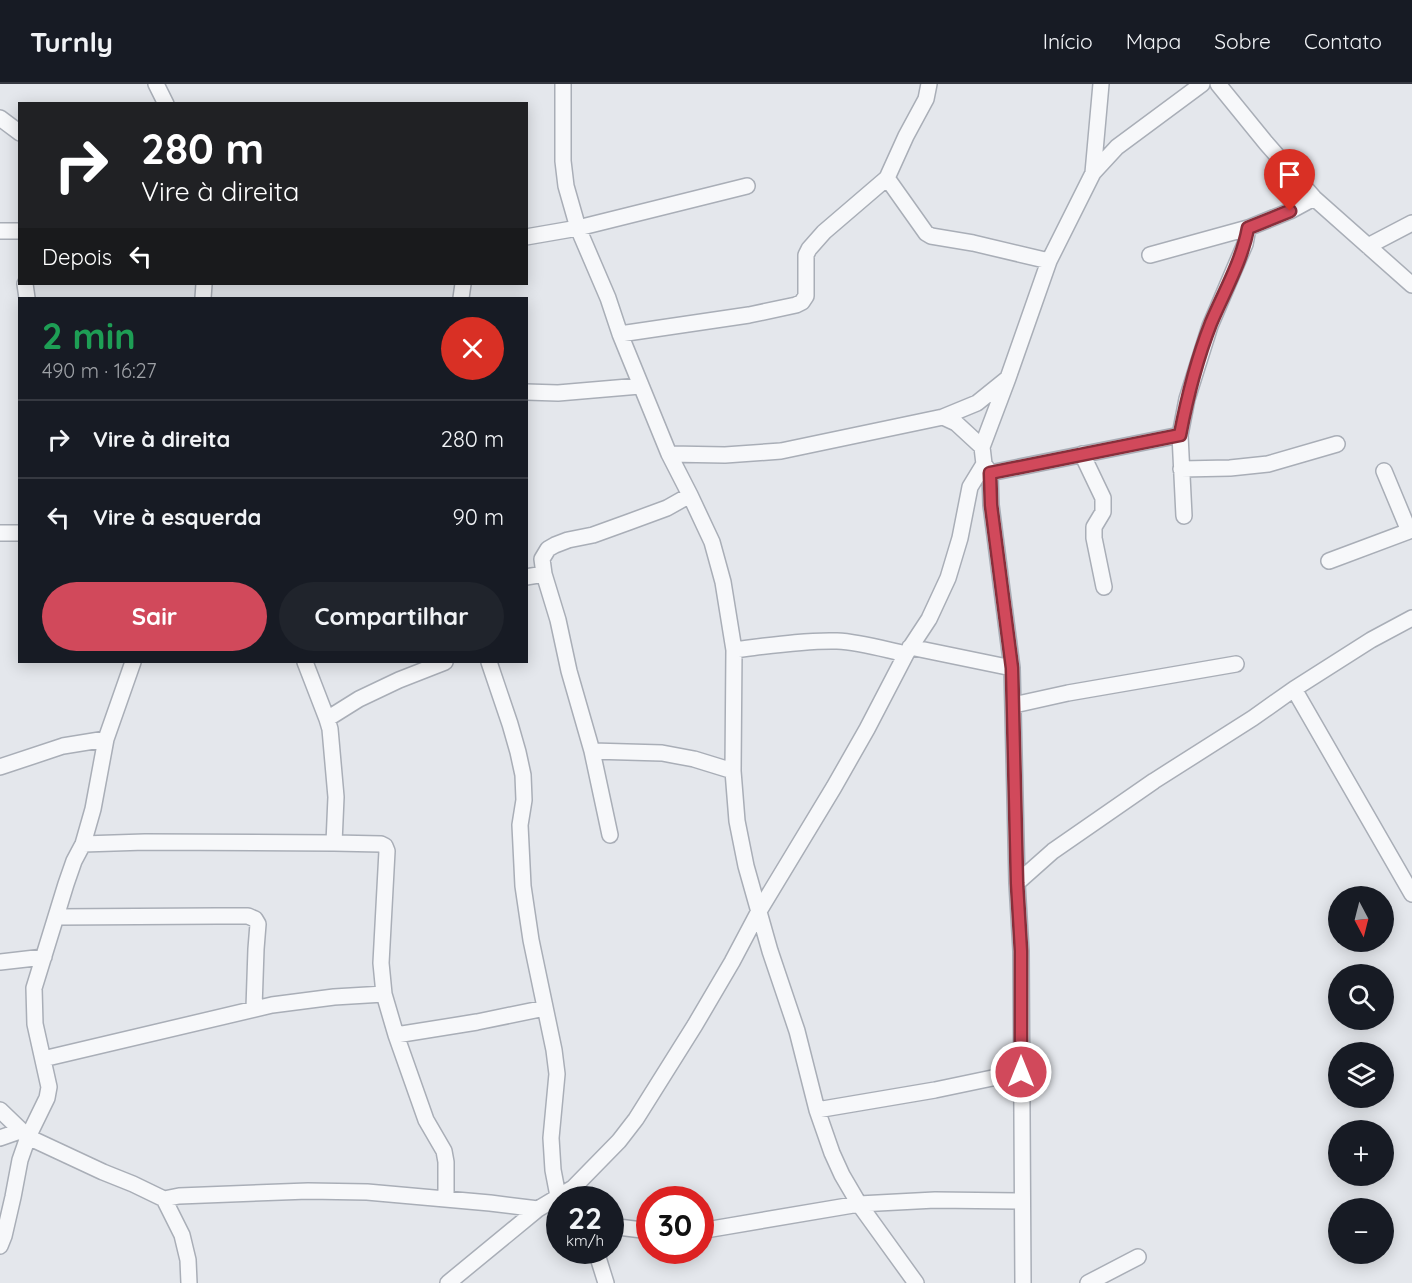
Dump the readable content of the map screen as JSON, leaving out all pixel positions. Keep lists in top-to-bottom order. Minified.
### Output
{"north":"bottom","page":{"header":"Turnly","nav":["Início","Mapa","Sobre","Contato"],"turn":["280 m","Vire à direita"],"then":"Depois","heading":["2 min","490 m · 16:27"],"list":[{"name":"Vire à direita","value":"280 m"},{"name":"Vire à esquerda","value":"90 m"}],"buttons":["Sair","Compartilhar"],"map_buttons":["+","−"],"speed":"22 km/h","limit":"30"}}
